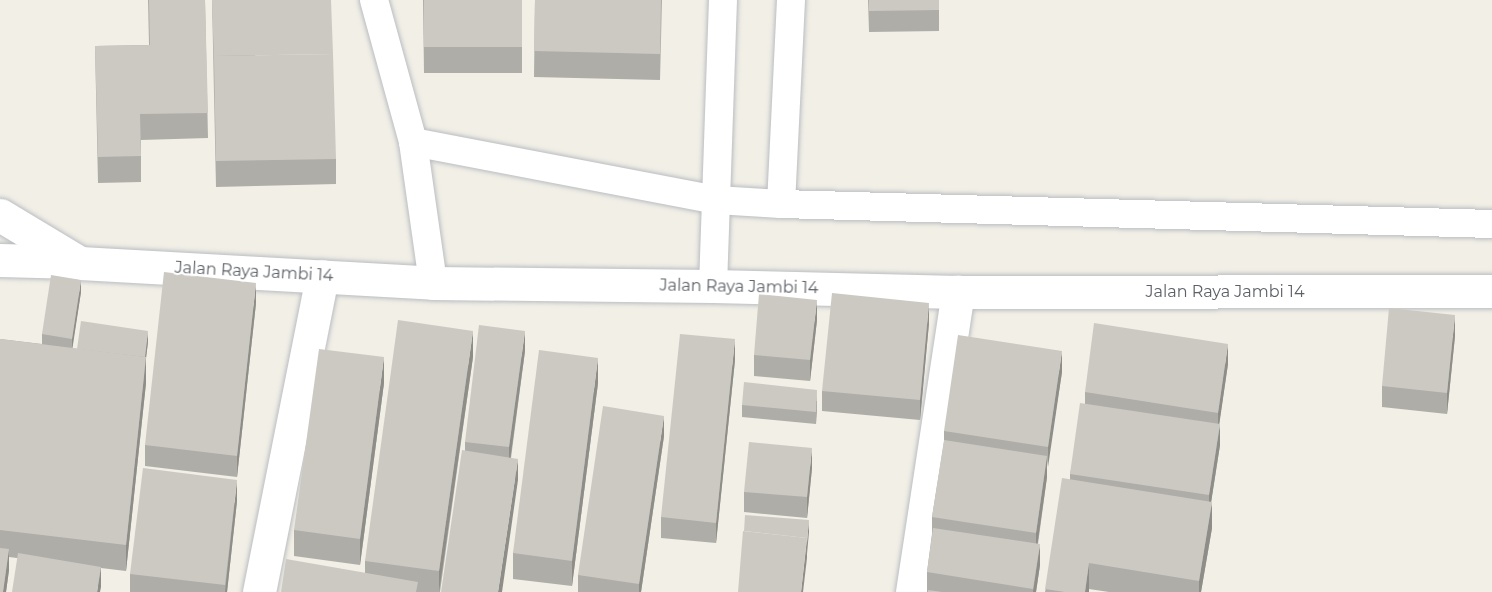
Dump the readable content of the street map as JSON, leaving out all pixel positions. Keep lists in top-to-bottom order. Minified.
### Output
{"streets":{"street":["Jalan Raya Jambi 14"]}}
